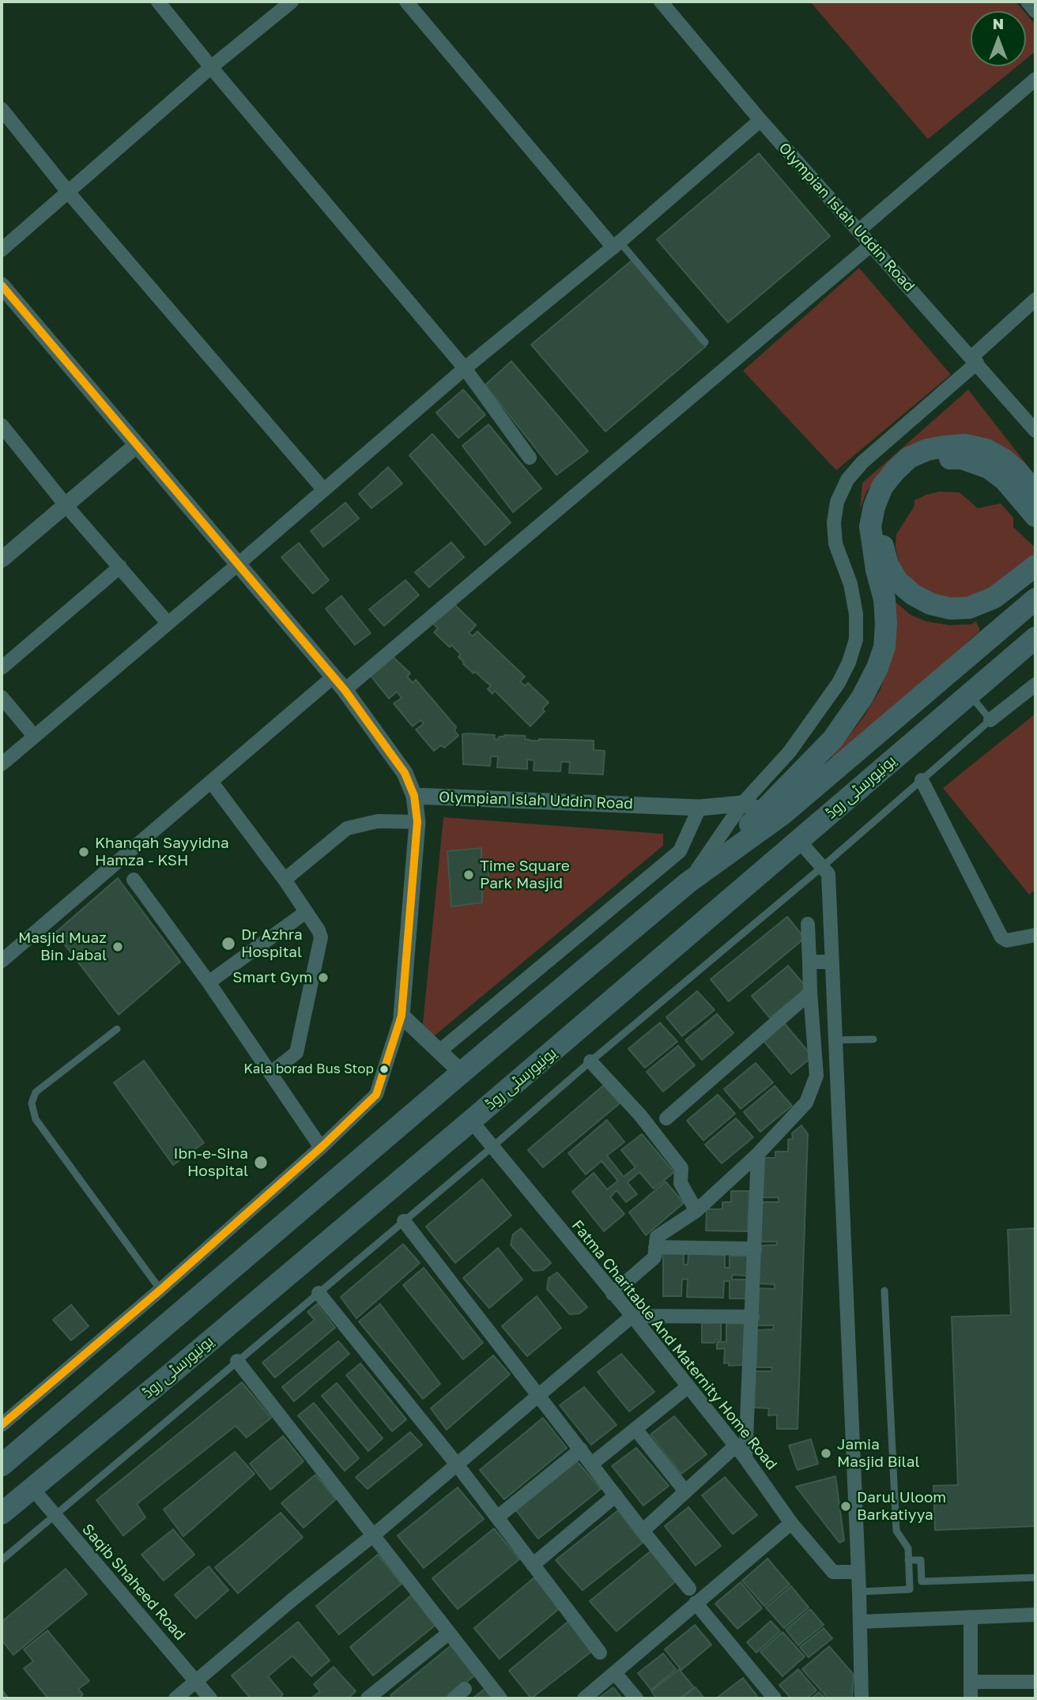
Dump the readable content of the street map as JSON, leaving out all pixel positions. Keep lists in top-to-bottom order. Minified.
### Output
{"streets":{"main road":["یونیورسٹی روڈ"],"street":["Olympian Islah Uddin Road","Fatma Charitable And Maternity Home Road","Saqib Shaheed Road"]},"crossings":[["Olympian Islah Uddin Road","یونیورسٹی روڈ"],["یونیورسٹی روڈ","Fatma Charitable And Maternity Home Road"],["یونیورسٹی روڈ","Saqib Shaheed Road"]],"places":["Khanqah Sayyidna Hamza - KSH","Time Square Park Masjid","Dr Azhra Hospital","Masjid Muaz Bin Jabal","Smart Gym","Kala borad Bus Stop","Ibn-e-Sina Hospital","Jamia Masjid Bilal","Darul Uloom Barkatiyya"],"north":"top"}
